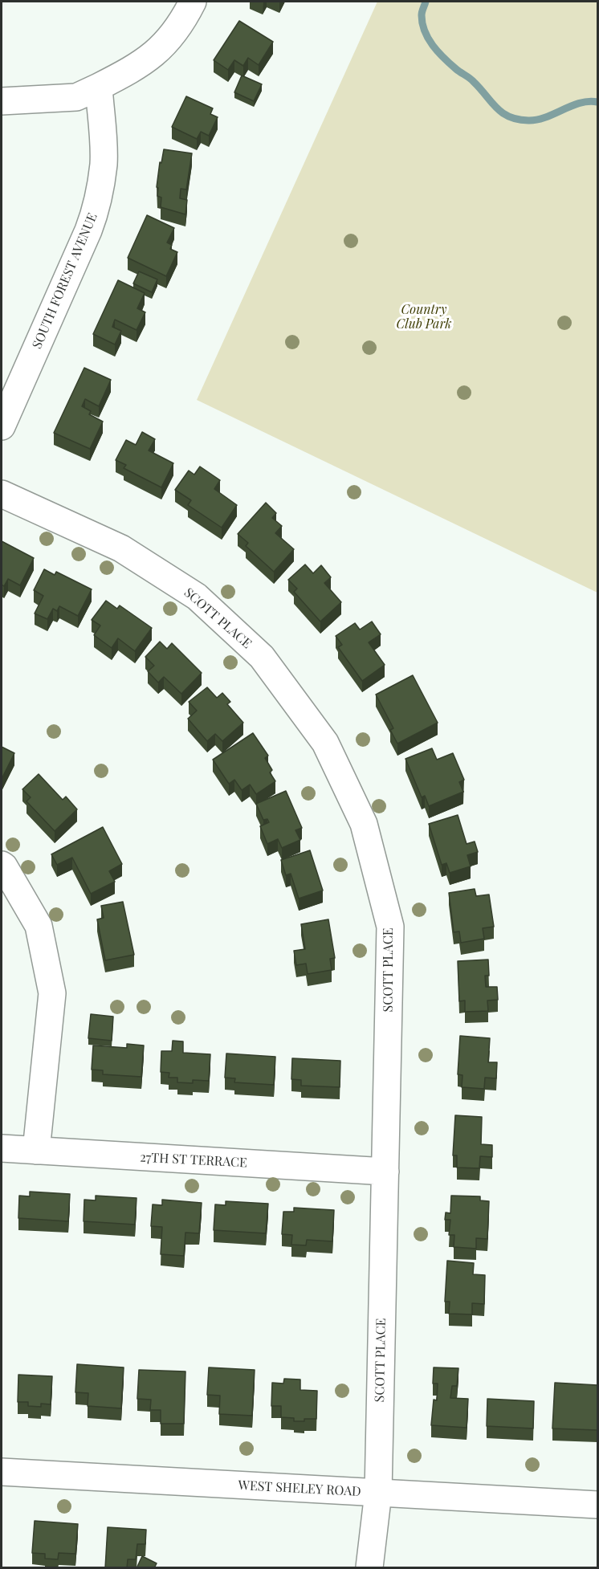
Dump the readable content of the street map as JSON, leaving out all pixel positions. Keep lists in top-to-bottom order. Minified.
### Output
{"streets":{"street":["SOUTH FOREST AVENUE","SCOTT PLACE","27TH ST TERRACE","WEST SHELEY ROAD"]},"crossings":[["SCOTT PLACE","27TH ST TERRACE"],["SCOTT PLACE","WEST SHELEY ROAD"]],"parks":["Country Club Park"]}
